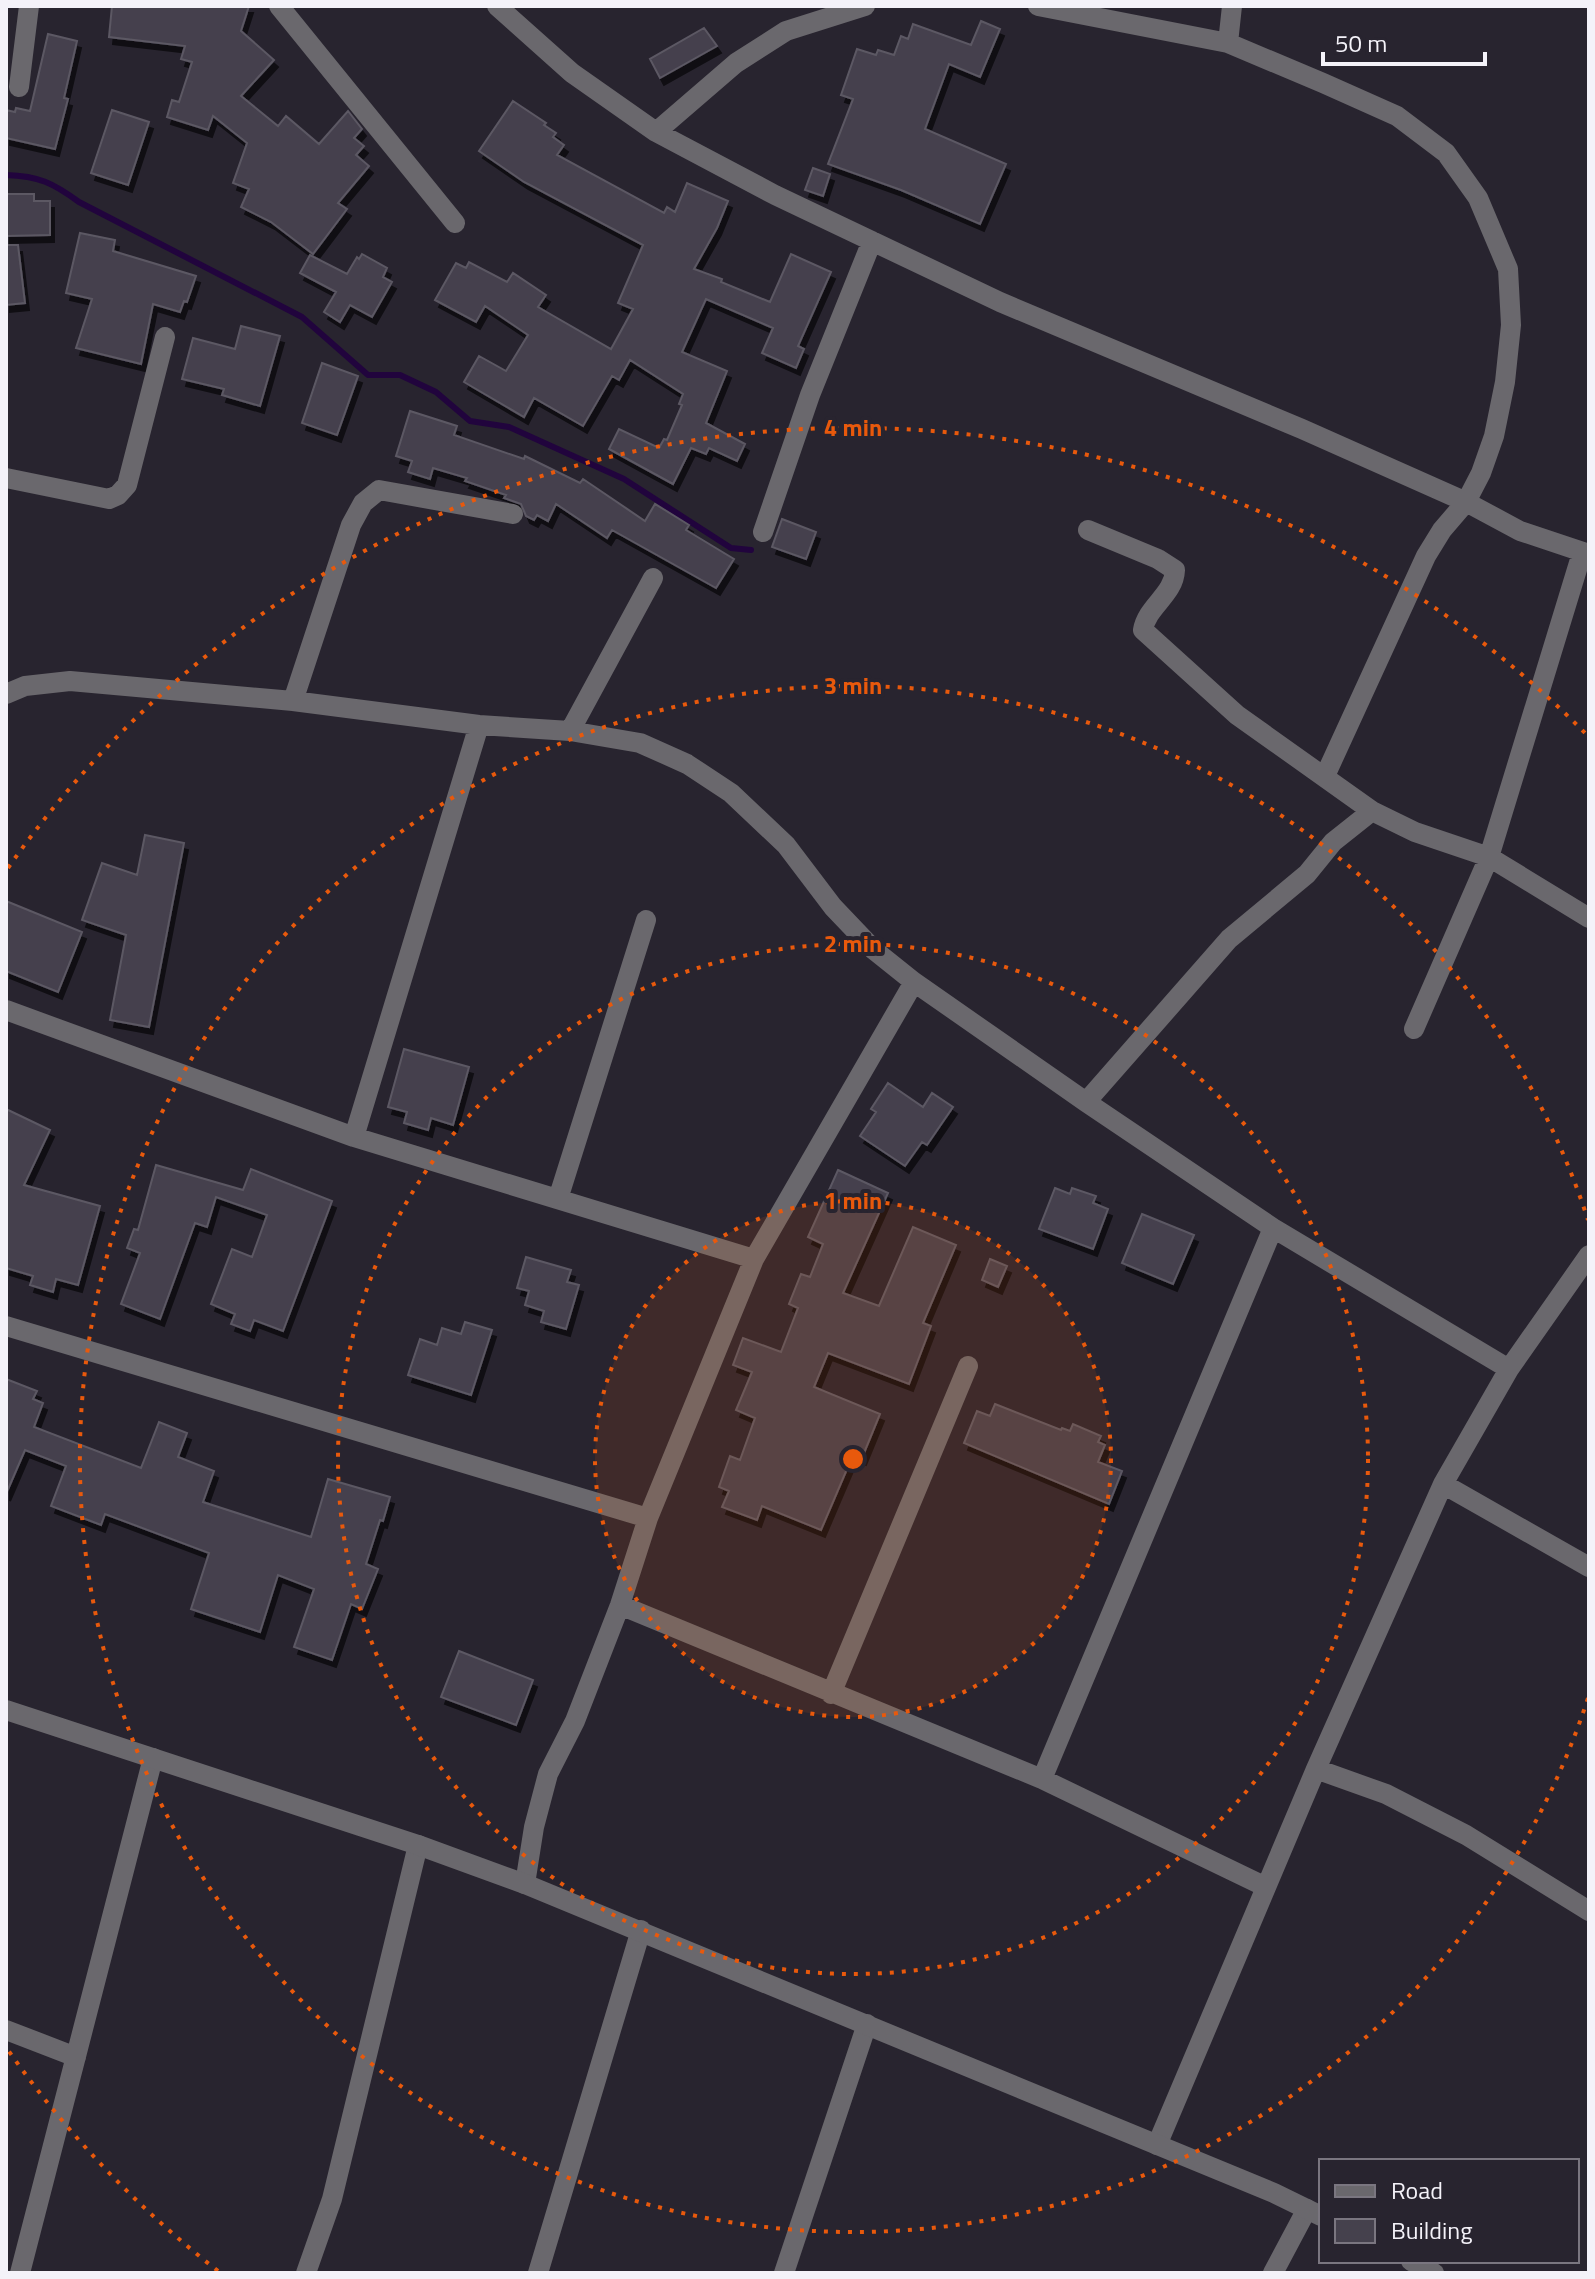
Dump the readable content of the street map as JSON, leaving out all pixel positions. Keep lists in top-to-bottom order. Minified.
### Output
{"legend":["Road","Building"],"scale_bar":"50 m","rings":["4 min","3 min","2 min","1 min"]}
